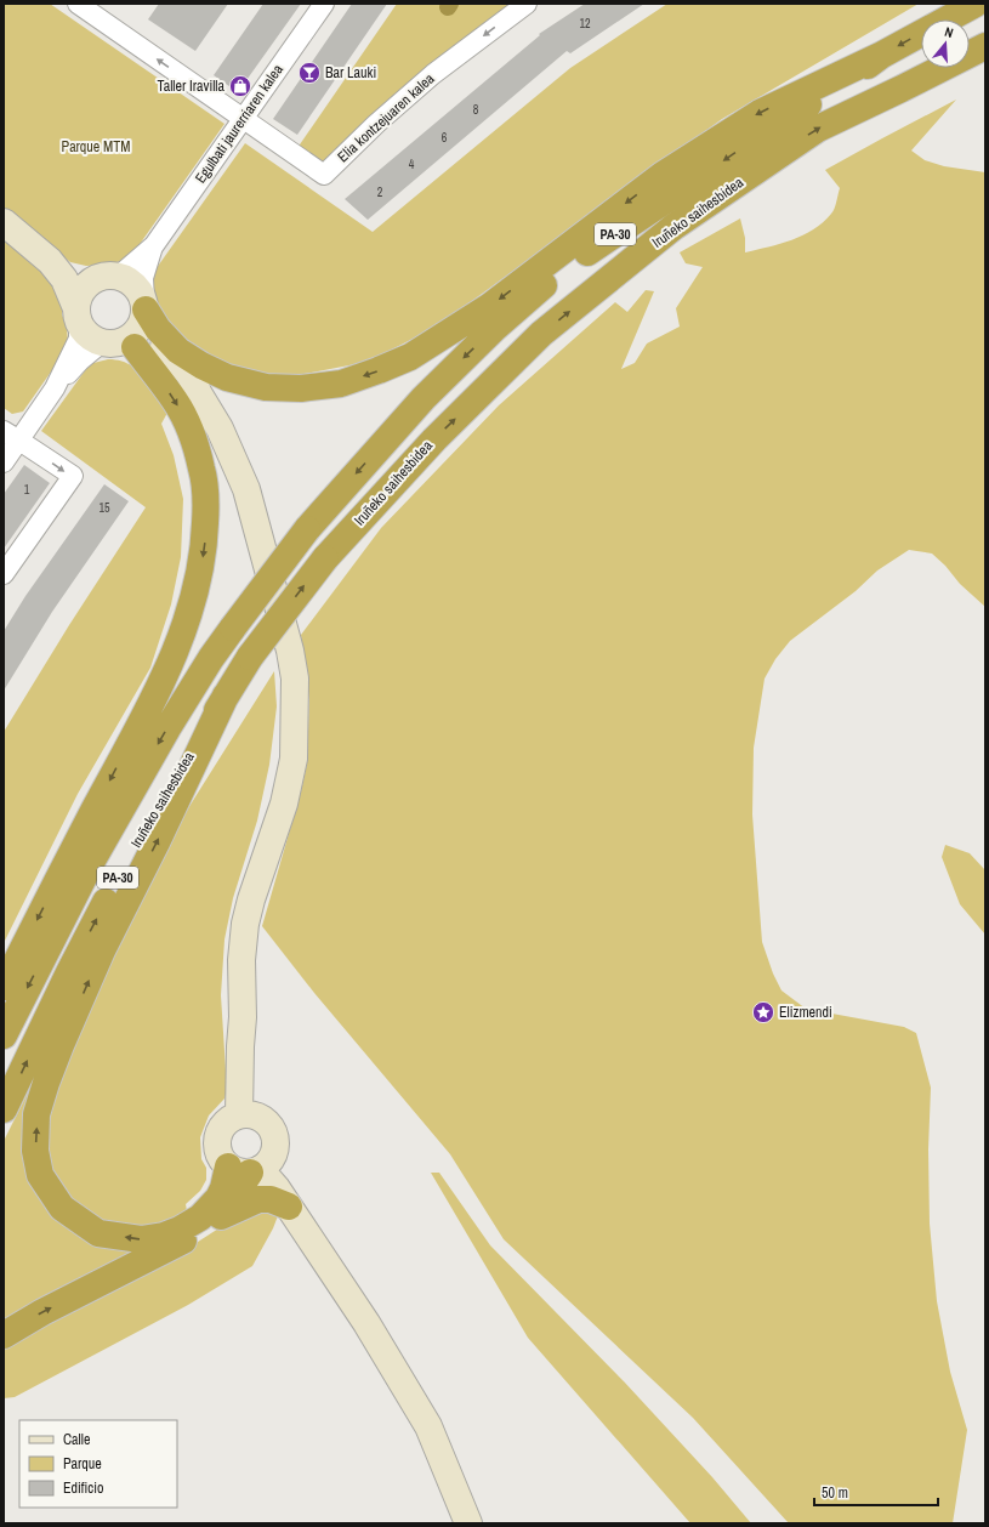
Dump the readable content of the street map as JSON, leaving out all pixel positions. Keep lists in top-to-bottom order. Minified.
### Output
{"streets":{"highway":["Iruñeko saihesbidea","PA-30"],"street":["Elia kontzejuaren kalea","Egulbati jaurerriaren kalea"]},"crossings":[["Elia kontzejuaren kalea","Egulbati jaurerriaren kalea"]],"parks":["Parque MTM"],"places":{"bar":["Bar Lauki"],"shop":["Taller Iravilla"],"place":["Elizmendi"]},"house_numbers":["12","8","6","4","2","1","15"],"legend":["Calle","Parque","Edificio"],"scale_bar":"50 m","north":"top"}
